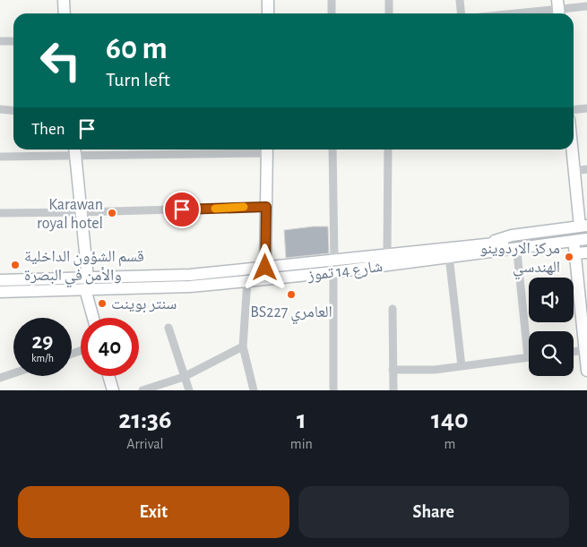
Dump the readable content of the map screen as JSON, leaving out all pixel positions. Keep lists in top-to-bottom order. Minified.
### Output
{"streets":{"main road":["شارع 14 تموز"]},"places":["Karawan royal hotel","مركز الاردوينو الهندسي","قسم الشؤون الداخلية والأمن في البصرة","BS227 العامري","سنتر بوينت"],"page":{"turn":["60 m","Turn left"],"then":"Then","speed":"29 km/h","limit":"40","eta":["21:36","Arrival","1","min","140","m"],"buttons":["Exit","Share"]}}
